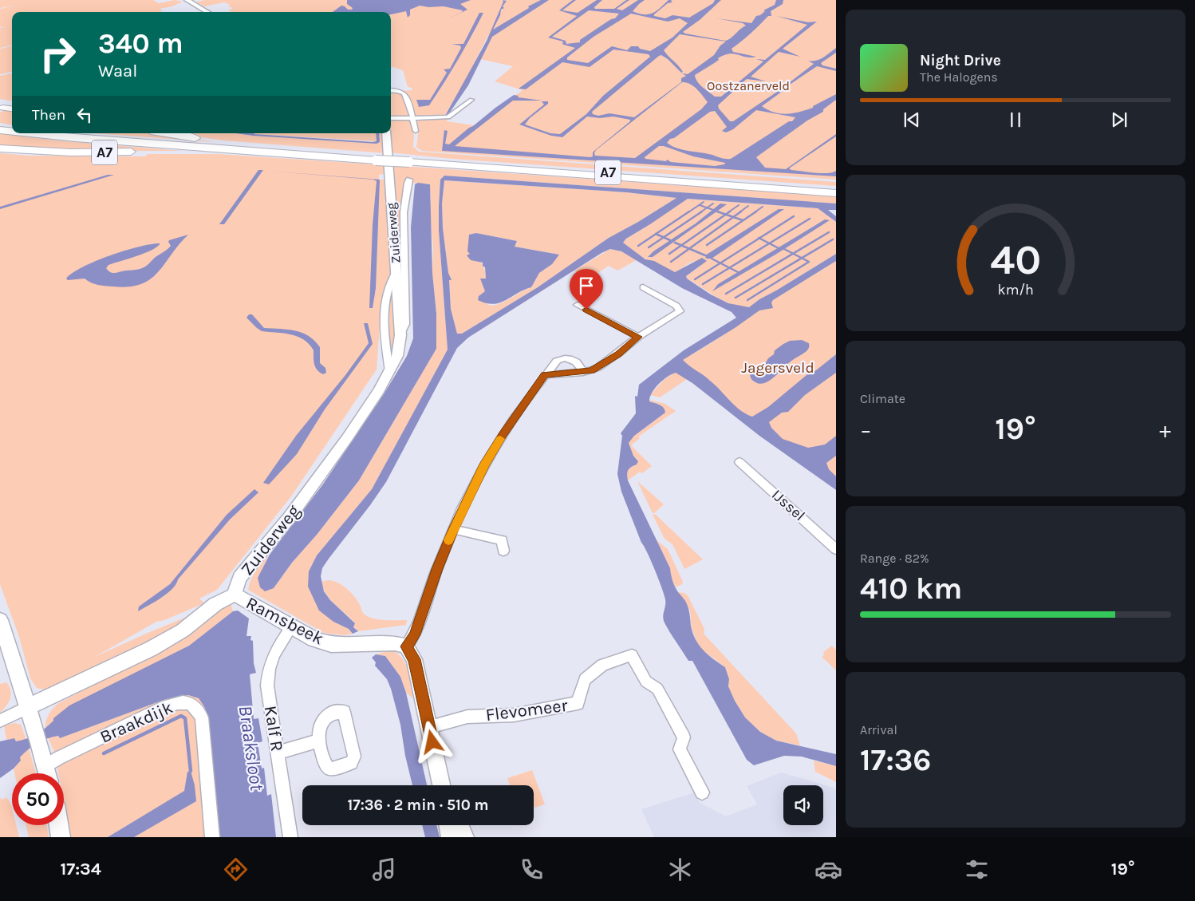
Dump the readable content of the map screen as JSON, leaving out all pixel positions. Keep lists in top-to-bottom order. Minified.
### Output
{"streets":{"highway":["A7"],"street":["Zuiderweg","IJssel","Ramsbeek","Flevomeer","Braakdijk","Kalf R"]},"crossings":[["Zuiderweg","Ramsbeek"],["Ramsbeek","Kalf R"]],"water":["Braaksloot"],"parks":["Oostzanerveld","Jagersveld"],"page":{"turn":["340 m","Waal"],"song":["Night Drive","The Halogens"],"then":"Then","tile":["Climate",["Range · 82%","410 km"],["Arrival","17:36"]],"heat":["−","19°","+"],"limit":"50","trip":"17:36 · 2 min · 510 m","tabs":["17:34","19°"],"gauge":["40","km/h"]}}
